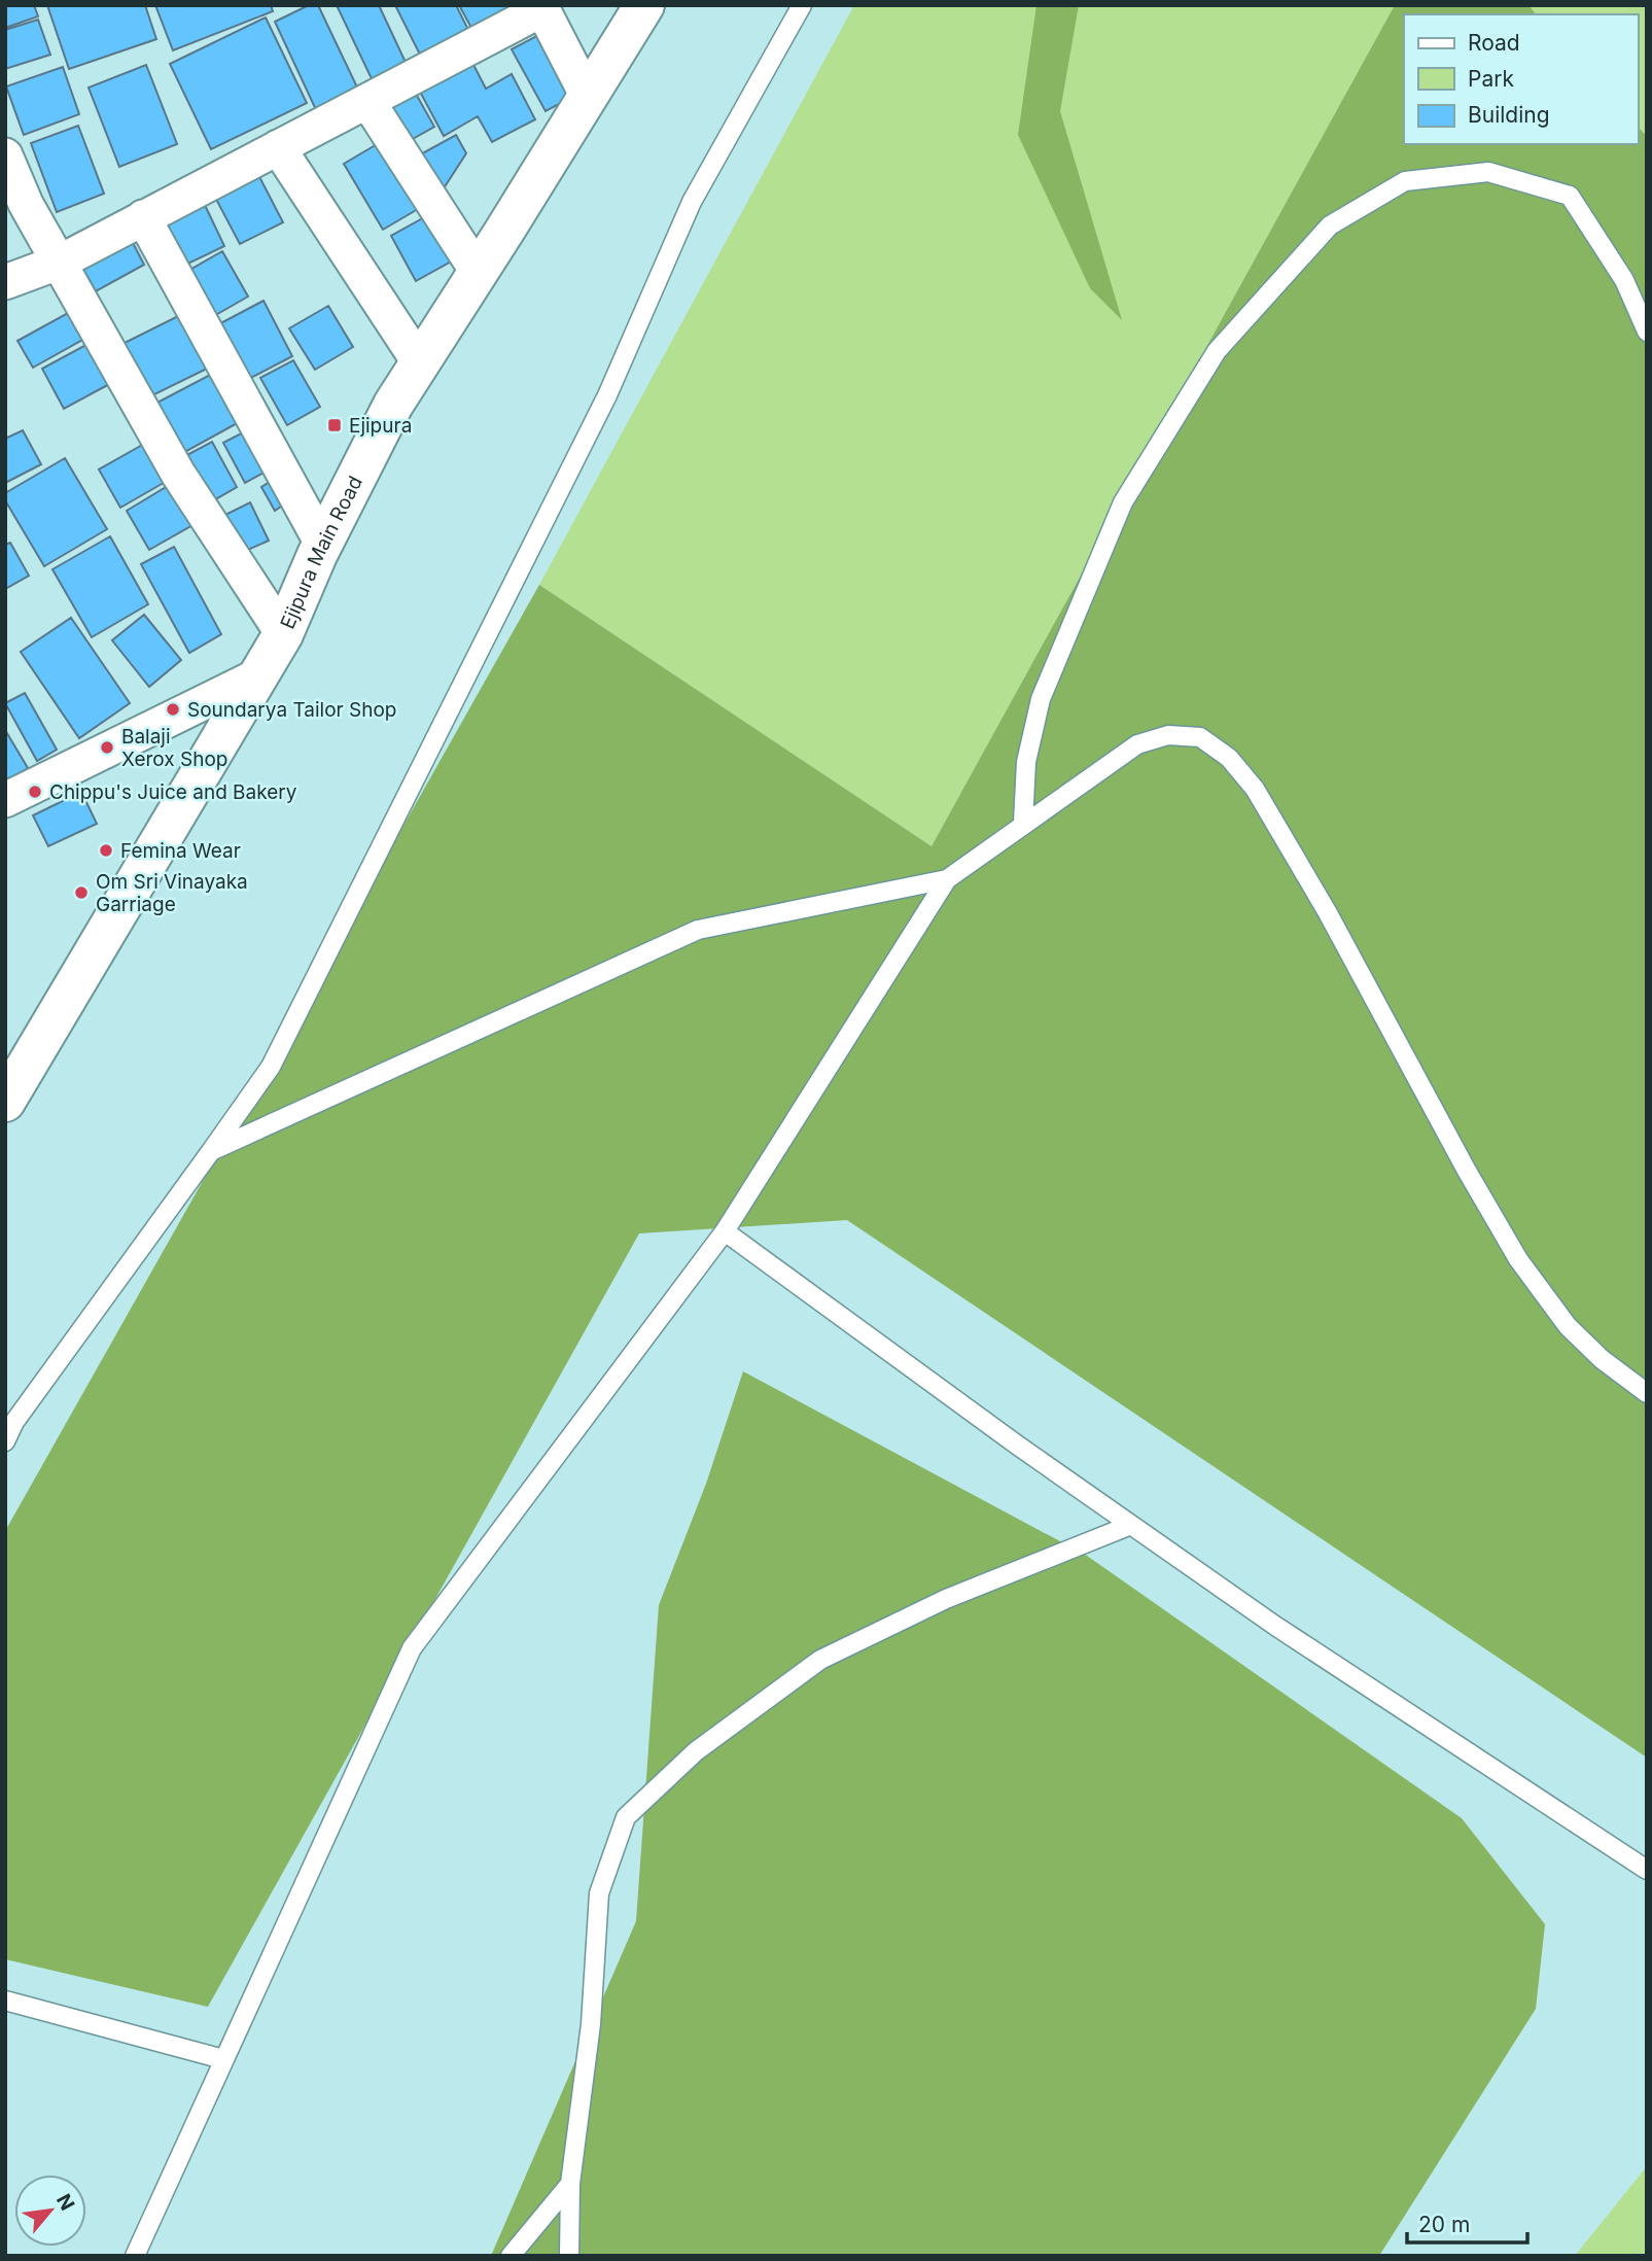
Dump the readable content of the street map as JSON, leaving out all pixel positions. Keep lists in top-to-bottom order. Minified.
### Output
{"streets":{"street":["Ejipura Main Road"]},"places":{"transit":["Ejipura"],"other":["Soundarya Tailor Shop","Balaji Xerox Shop","Chippu's Juice and Bakery","Femina Wear","Om Sri Vinayaka Garriage"]},"legend":["Road","Park","Building"],"scale_bar":"20 m","north":"top right"}
